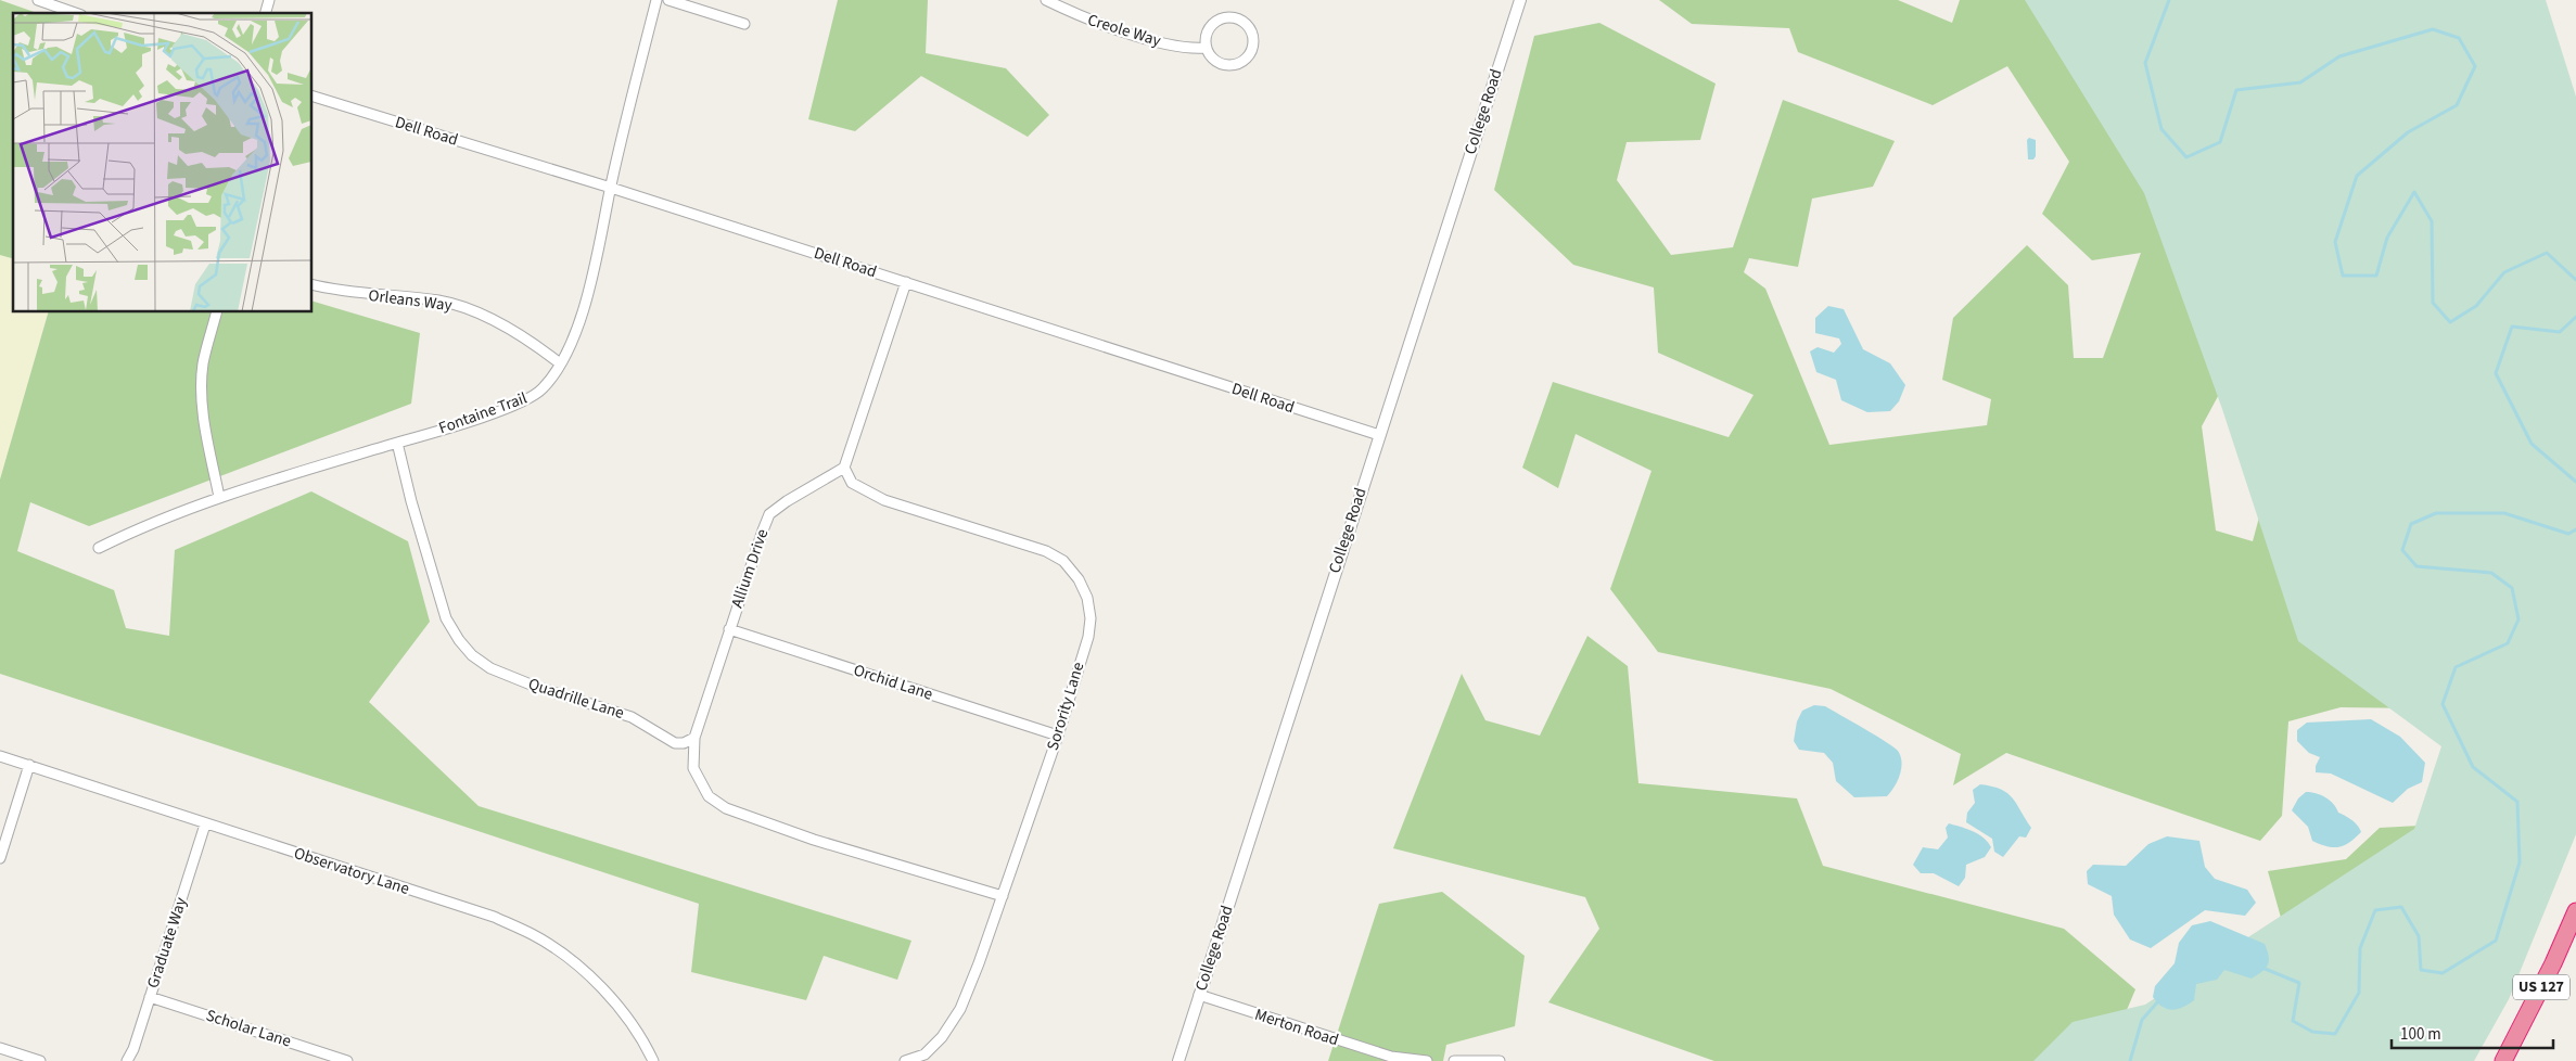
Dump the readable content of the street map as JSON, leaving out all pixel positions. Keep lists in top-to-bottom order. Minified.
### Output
{"streets":{"highway":["US 127"],"street":["Creole Way","College Road","Dell Road","Orleans Way","Fontaine Trail","Allium Drive","Orchid Lane","Quadrille Lane","Sorority Lane","Observatory Lane","Graduate Way","Merton Road","Scholar Lane"]},"crossings":[["College Road","Dell Road"],["College Road","Merton Road"],["Dell Road","Fontaine Trail"],["Orleans Way","Fontaine Trail"],["Fontaine Trail","Quadrille Lane"],["Allium Drive","Orchid Lane"],["Allium Drive","Quadrille Lane"],["Allium Drive","Sorority Lane"],["Orchid Lane","Sorority Lane"],["Observatory Lane","Graduate Way"],["Graduate Way","Scholar Lane"]],"scale_bar":"100 m"}
